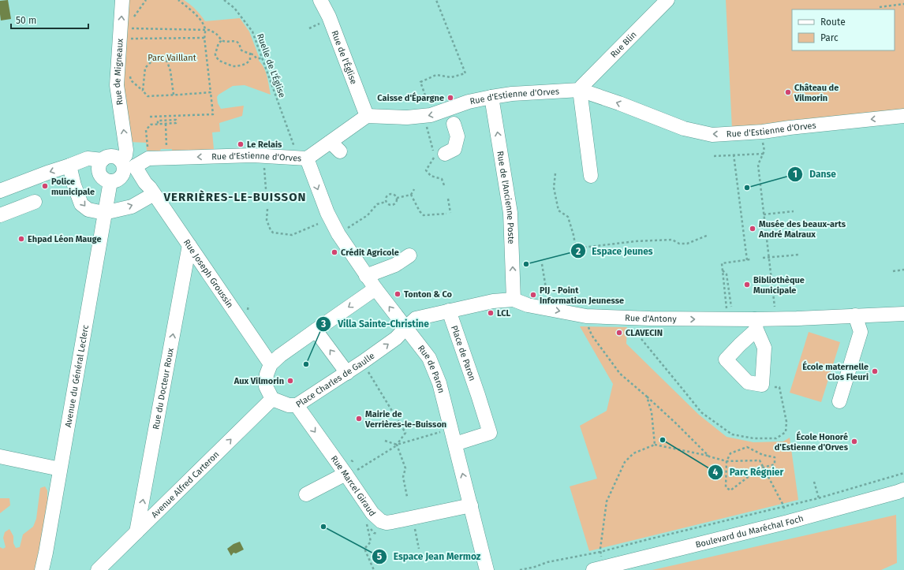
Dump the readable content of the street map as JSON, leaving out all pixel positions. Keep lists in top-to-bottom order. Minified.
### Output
{"streets":{"street":["Rue Blin","Rue de l'Église","Rue de Migneaux","Rue d'Estienne d'Orves","Rue de l'Ancienne Poste","Rue Joseph Groussin","Rue d'Antony","Place de Paron","Rue de Paron","Avenue du Général Leclerc","Place Charles de Gaulle","Rue du Docteur Roux","Avenue Alfred Carteron","Rue Marcel Giraud","Boulevard du Maréchal Foch"],"path":["Ruelle de L'Église"]},"crossings":[["Rue Blin","Rue d'Estienne d'Orves"],["Rue de l'Église","Rue d'Estienne d'Orves"],["Rue de Migneaux","Rue d'Estienne d'Orves"],["Rue de Migneaux","Rue Joseph Groussin"],["Rue de Migneaux","Avenue du Général Leclerc"],["Rue d'Estienne d'Orves","Rue de l'Ancienne Poste"],["Rue d'Estienne d'Orves","Rue Joseph Groussin"],["Rue d'Estienne d'Orves","Rue de Paron"],["Rue d'Estienne d'Orves","Avenue du Général Leclerc"],["Rue de l'Ancienne Poste","Rue d'Antony"],["Rue Joseph Groussin","Avenue du Général Leclerc"],["Rue Joseph Groussin","Rue du Docteur Roux"],["Rue d'Antony","Place de Paron"],["Rue d'Antony","Rue de Paron"],["Rue d'Antony","Place Charles de Gaulle"],["Place de Paron","Rue de Paron"],["Rue de Paron","Place Charles de Gaulle"],["Rue de Paron","Rue Marcel Giraud"],["Place Charles de Gaulle","Avenue Alfred Carteron"],["Place Charles de Gaulle","Rue Marcel Giraud"],["Rue du Docteur Roux","Avenue Alfred Carteron"]],"one_way":["Rue de Migneaux","Rue d'Estienne d'Orves","Rue d'Antony","Rue du Docteur Roux","Avenue Alfred Carteron","Rue Marcel Giraud"],"districts":["VERRIÈRES-LE-BUISSON"],"parks":["Parc Vaillant"],"places":["Château de Vilmorin","Caisse d'Épargne","Le Relais","Police municipale","Danse","Musée des beaux-arts André Malraux","Ehpad Léon Mauge","Crédit Agricole","Espace Jeunes","Bibliothèque Municipale","Tonton & Co","PIJ - Point Information Jeunesse","LCL","CLAVECIN","Villa Sainte-Christine","École maternelle Clos Fleuri","Aux Vilmorin","Mairie de Verrières-le-Buisson","Parc Régnier","École Honoré d'Estienne d'Orves","Espace Jean Mermoz"],"legend":["Route","Parc"],"scale_bar":"50 m"}
